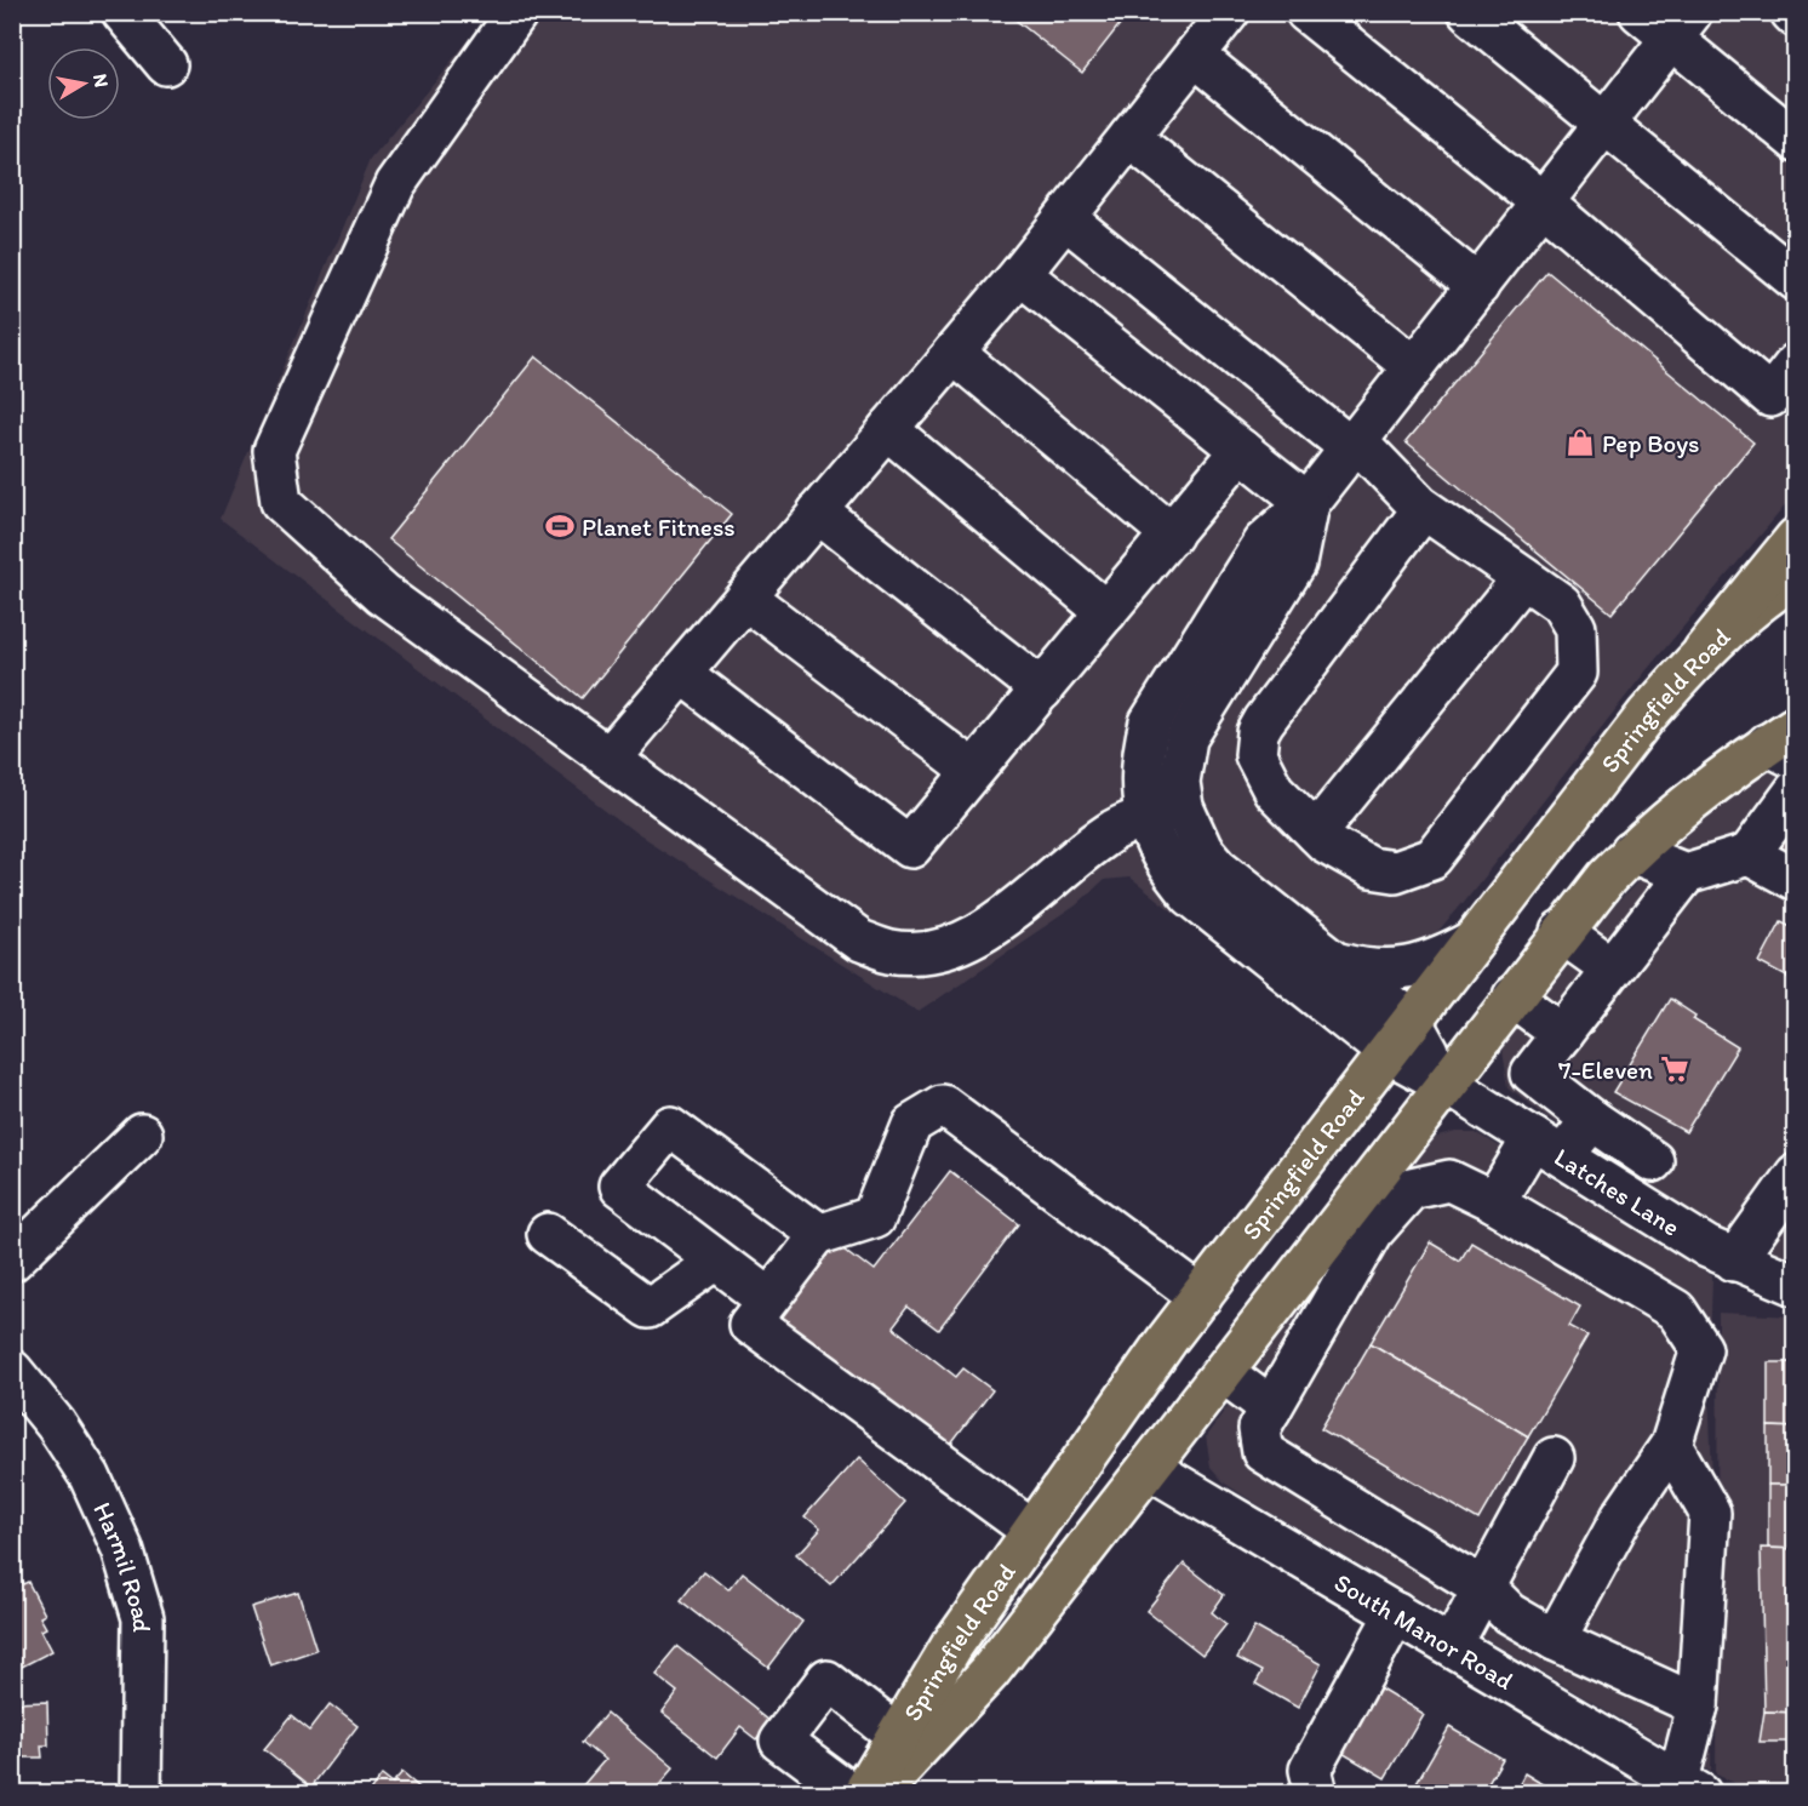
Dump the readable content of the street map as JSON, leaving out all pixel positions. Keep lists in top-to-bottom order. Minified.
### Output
{"streets":{"main road":["Springfield Road"],"street":["Latches Lane","Harmil Road","South Manor Road"]},"crossings":[["Springfield Road","Latches Lane"],["Springfield Road","South Manor Road"]],"places":{"shop":["Pep Boys"],"sports":["Planet Fitness"],"supermarket":["7-Eleven"]},"north":"right"}
